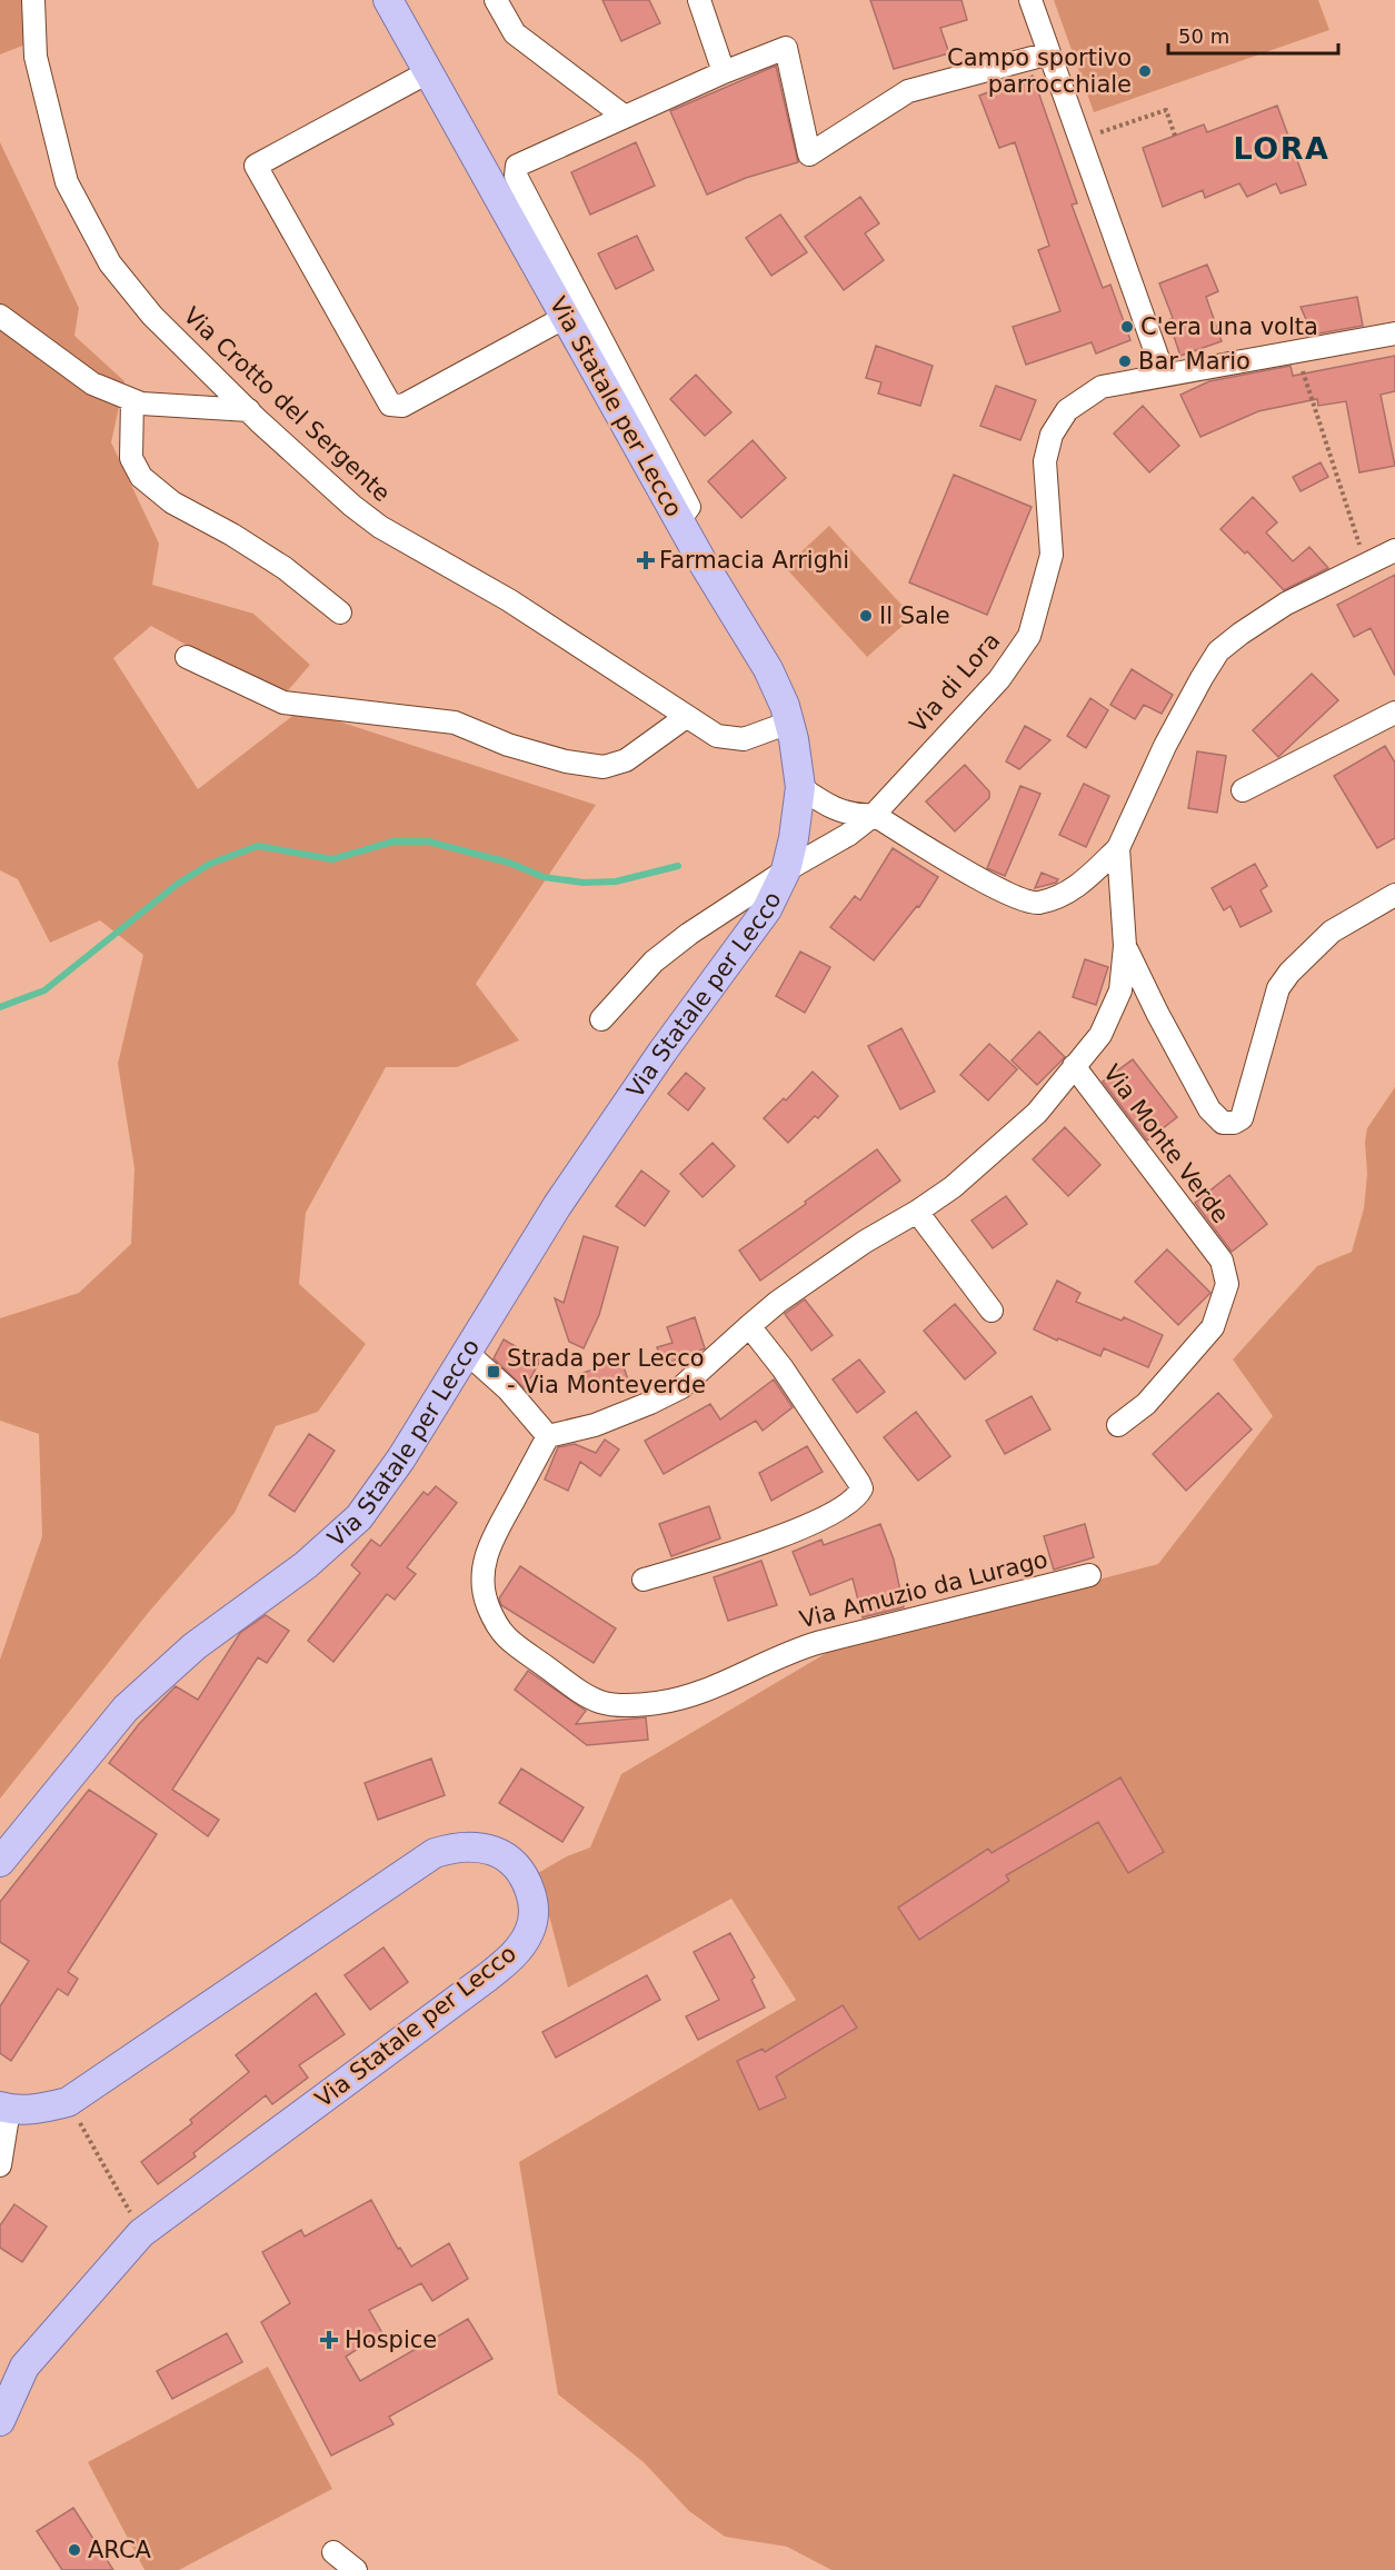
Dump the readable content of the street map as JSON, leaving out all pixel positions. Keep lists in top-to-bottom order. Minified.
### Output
{"streets":{"main road":["Via Statale per Lecco"],"street":["Via Crotto del Sergente","Via di Lora","Via Monte Verde","Via Amuzio da Lurago"]},"crossings":[["Via Crotto del Sergente","Via Statale per Lecco"],["Via Statale per Lecco","Via di Lora"],["Via Monte Verde","Via Amuzio da Lurago"]],"districts":["LORA"],"places":{"other":["Campo sportivo parrocchiale","C'era una volta","Bar Mario","Il Sale","ARCA"],"health":["Farmacia Arrighi","Hospice"],"transit":["Strada per Lecco - Via Monteverde"]},"scale_bar":"50 m"}
